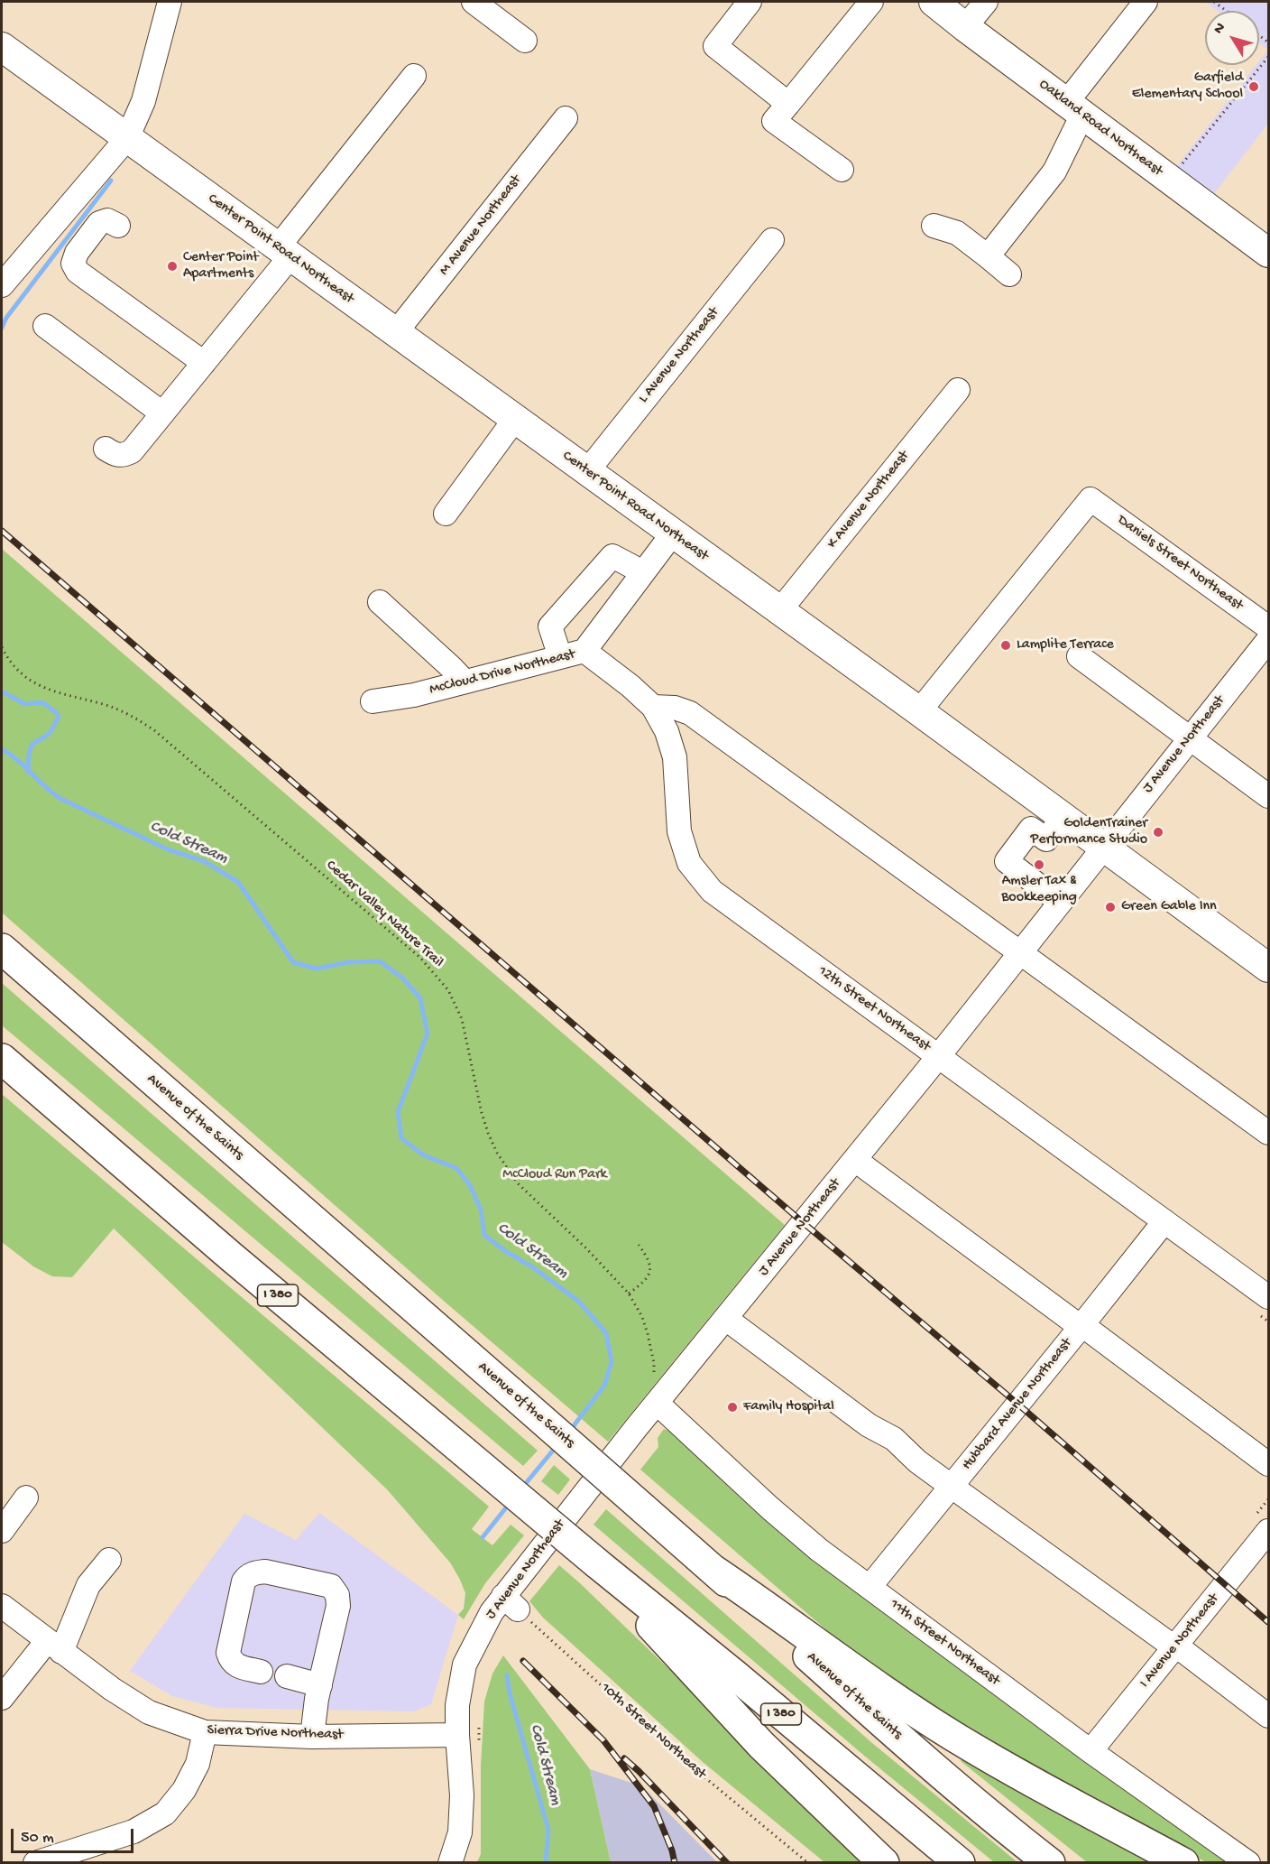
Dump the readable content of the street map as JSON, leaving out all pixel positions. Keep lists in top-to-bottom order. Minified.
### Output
{"streets":{"highway":["Avenue of the Saints","I 380"],"main road":["Oakland Road Northeast","Center Point Road Northeast"],"street":["M Avenue Northeast","L Avenue Northeast","K Avenue Northeast","Daniels Street Northeast","McCloud Drive Northeast","J Avenue Northeast","12th Street Northeast","Hubbard Avenue Northeast","I Avenue Northeast","11th Street Northeast","Sierra Drive Northeast"],"path":["Cedar Valley Nature Trail","10th Street Northeast"]},"crossings":[["M Avenue Northeast","Center Point Road Northeast"],["Center Point Road Northeast","L Avenue Northeast"],["Center Point Road Northeast","K Avenue Northeast"],["Center Point Road Northeast","Daniels Street Northeast"],["Center Point Road Northeast","McCloud Drive Northeast"],["Center Point Road Northeast","J Avenue Northeast"],["McCloud Drive Northeast","12th Street Northeast"],["J Avenue Northeast","12th Street Northeast"],["J Avenue Northeast","11th Street Northeast"],["J Avenue Northeast","10th Street Northeast"],["J Avenue Northeast","Sierra Drive Northeast"],["12th Street Northeast","Hubbard Avenue Northeast"],["Hubbard Avenue Northeast","11th Street Northeast"],["I Avenue Northeast","11th Street Northeast"]],"water":["Cold Stream"],"parks":["McCloud Run Park"],"places":["Garfield Elementary School","Center Point Apartments","Lamplite Terrace","GoldenTrainer Performance Studio","Amsler Tax & Bookkeeping","Green Gable Inn","Family Hospital"],"scale_bar":"50 m","north":"top left"}
